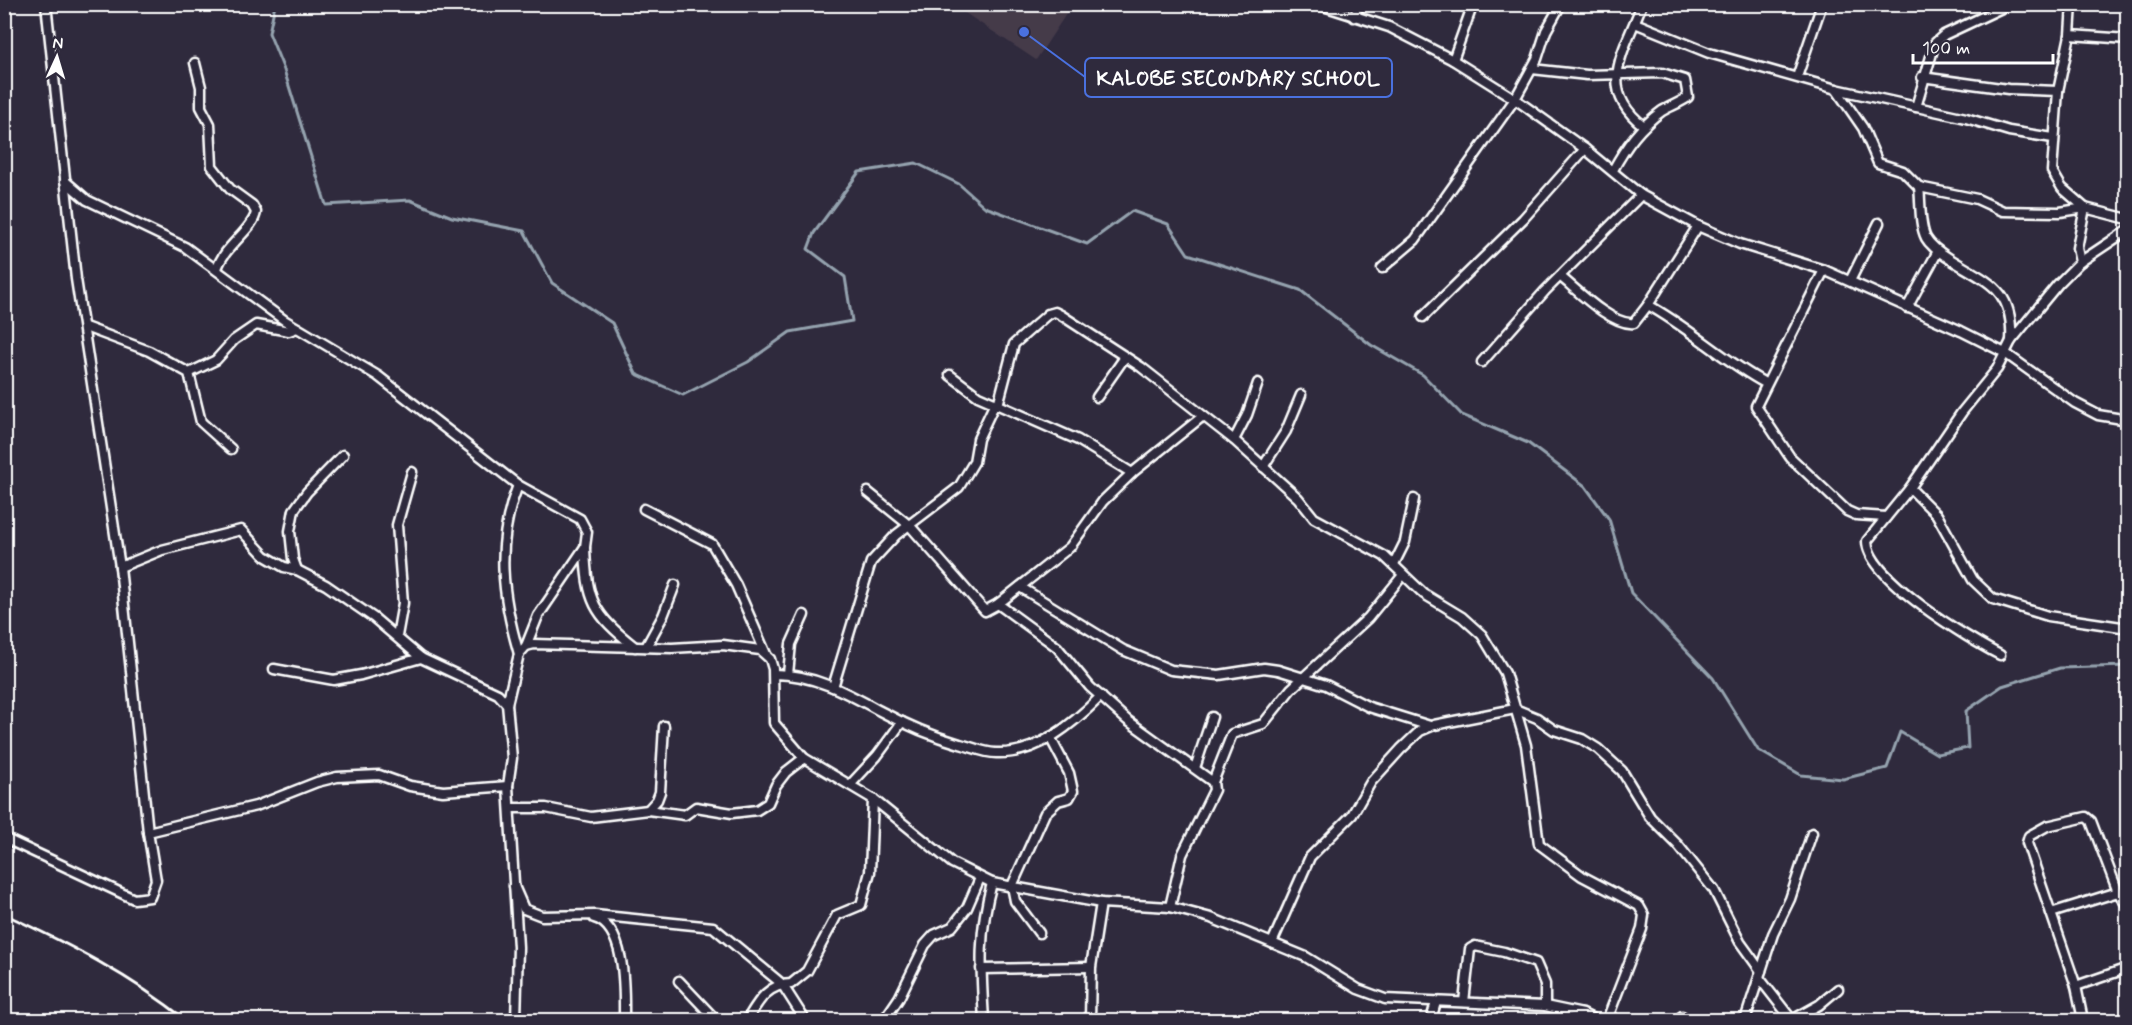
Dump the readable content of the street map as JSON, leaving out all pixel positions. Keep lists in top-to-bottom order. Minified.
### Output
{"places":["KALOBE SECONDARY SCHOOL"],"scale_bar":"100 m","north":"top"}
